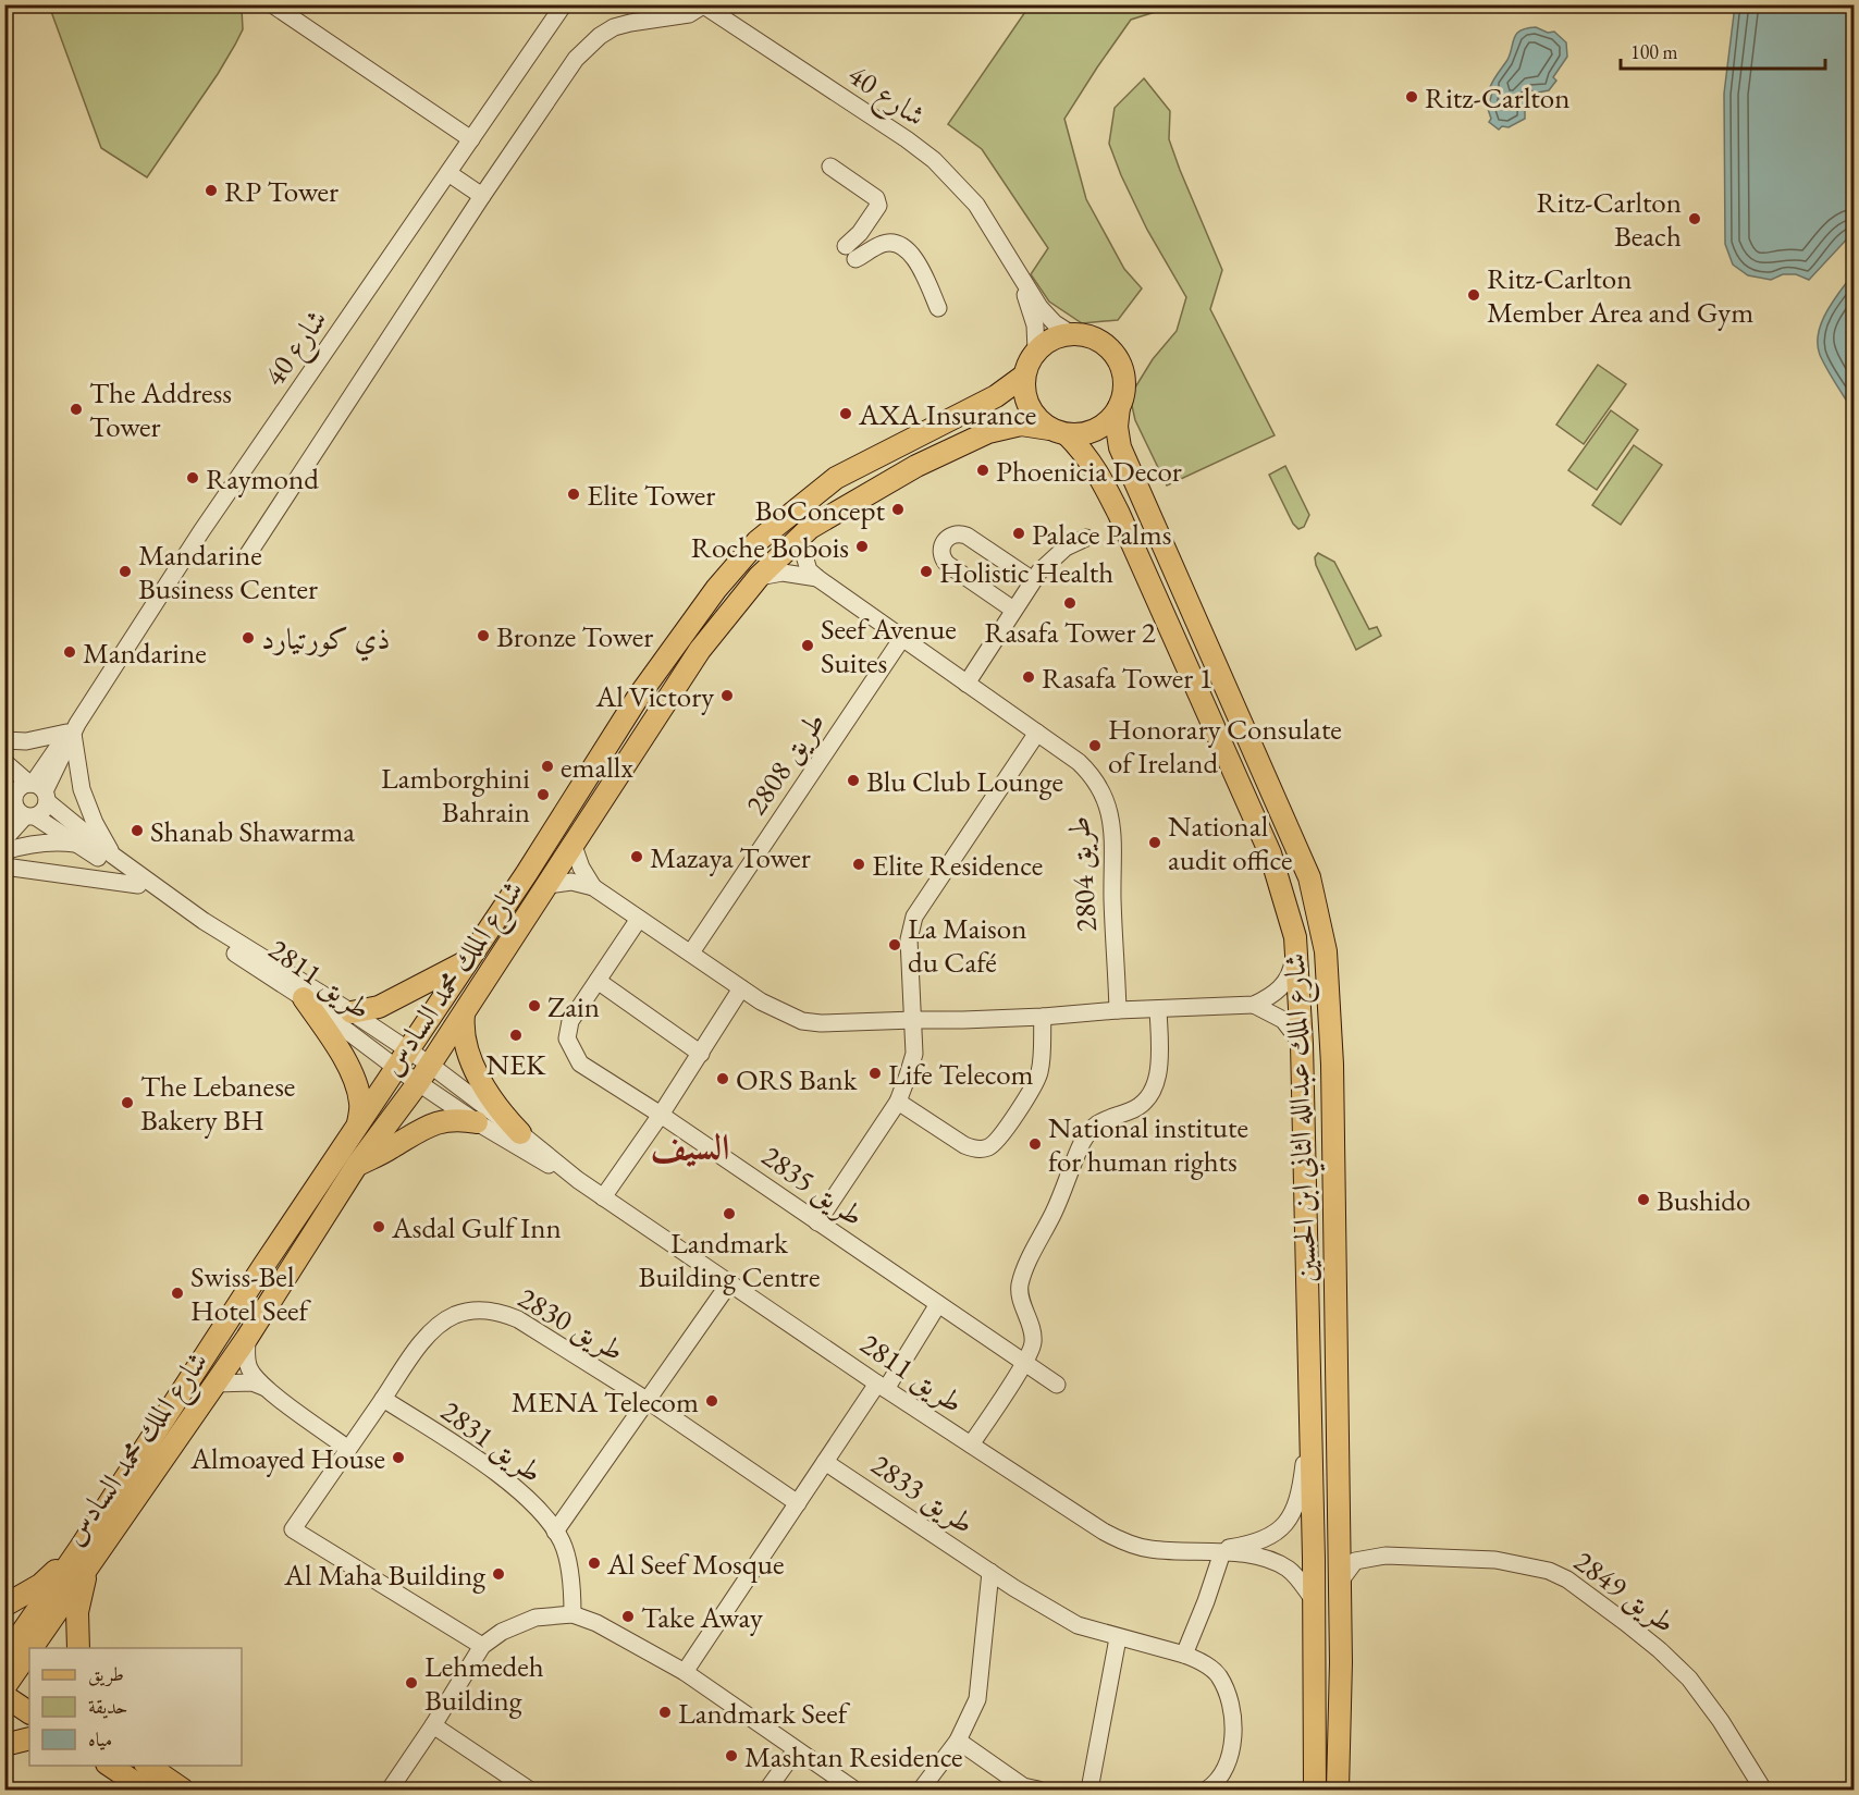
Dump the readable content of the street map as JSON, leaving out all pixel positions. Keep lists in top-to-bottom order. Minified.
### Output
{"streets":{"main road":["شارع الملك محمد السادس","شارع الملك عبدالله الثاني ابن الحسين"],"street":["شارع 40","طريق 2808","طريق 2804","طريق 2811","طريق 2835","طريق 2830","طريق 2831","طريق 2833","طريق 2849"]},"crossings":[["شارع 40","شارع الملك محمد السادس"],["شارع 40","طريق 2811"],["شارع 40","شارع الملك عبدالله الثاني ابن الحسين"],["طريق 2808","طريق 2804"],["شارع الملك محمد السادس","طريق 2811"],["شارع الملك محمد السادس","شارع الملك عبدالله الثاني ابن الحسين"],["طريق 2811","شارع الملك عبدالله الثاني ابن الحسين"],["طريق 2811","طريق 2833"],["شارع الملك عبدالله الثاني ابن الحسين","طريق 2849"],["طريق 2835","طريق 2833"],["طريق 2830","طريق 2831"]],"districts":["السيف"],"places":["Ritz-Carlton","RP Tower","Ritz-Carlton Beach","Ritz-Carlton Member Area and Gym","The Address Tower","AXA Insurance","Phoenicia Decor","Raymond","Elite Tower","BoConcept","Palace Palms","Roche Bobois","Mandarine Business Center","Holistic Health","Rasafa Tower 2","Bronze Tower","ذي كورتيارد","Seef Avenue Suites","Mandarine","Rasafa Tower 1","Al Victory","Honorary Consulate of Ireland","emallx","Blu Club Lounge","Lamborghini Bahrain","Shanab Shawarma","National audit office","Mazaya Tower","Elite Residence","La Maison du Café","Zain","NEK","Life Telecom","ORS Bank","The Lebanese Bakery BH","National institute for human rights","Bushido","Landmark Building Centre","Asdal Gulf Inn","Swiss-Bel Hotel Seef","MENA Telecom","Almoayed House","Al Seef Mosque","Al Maha Building","Take Away","Lehmedeh Building","Landmark Seef","Mashtan Residence"],"legend":["طريق","حديقة","مياه"],"scale_bar":"100 m"}
